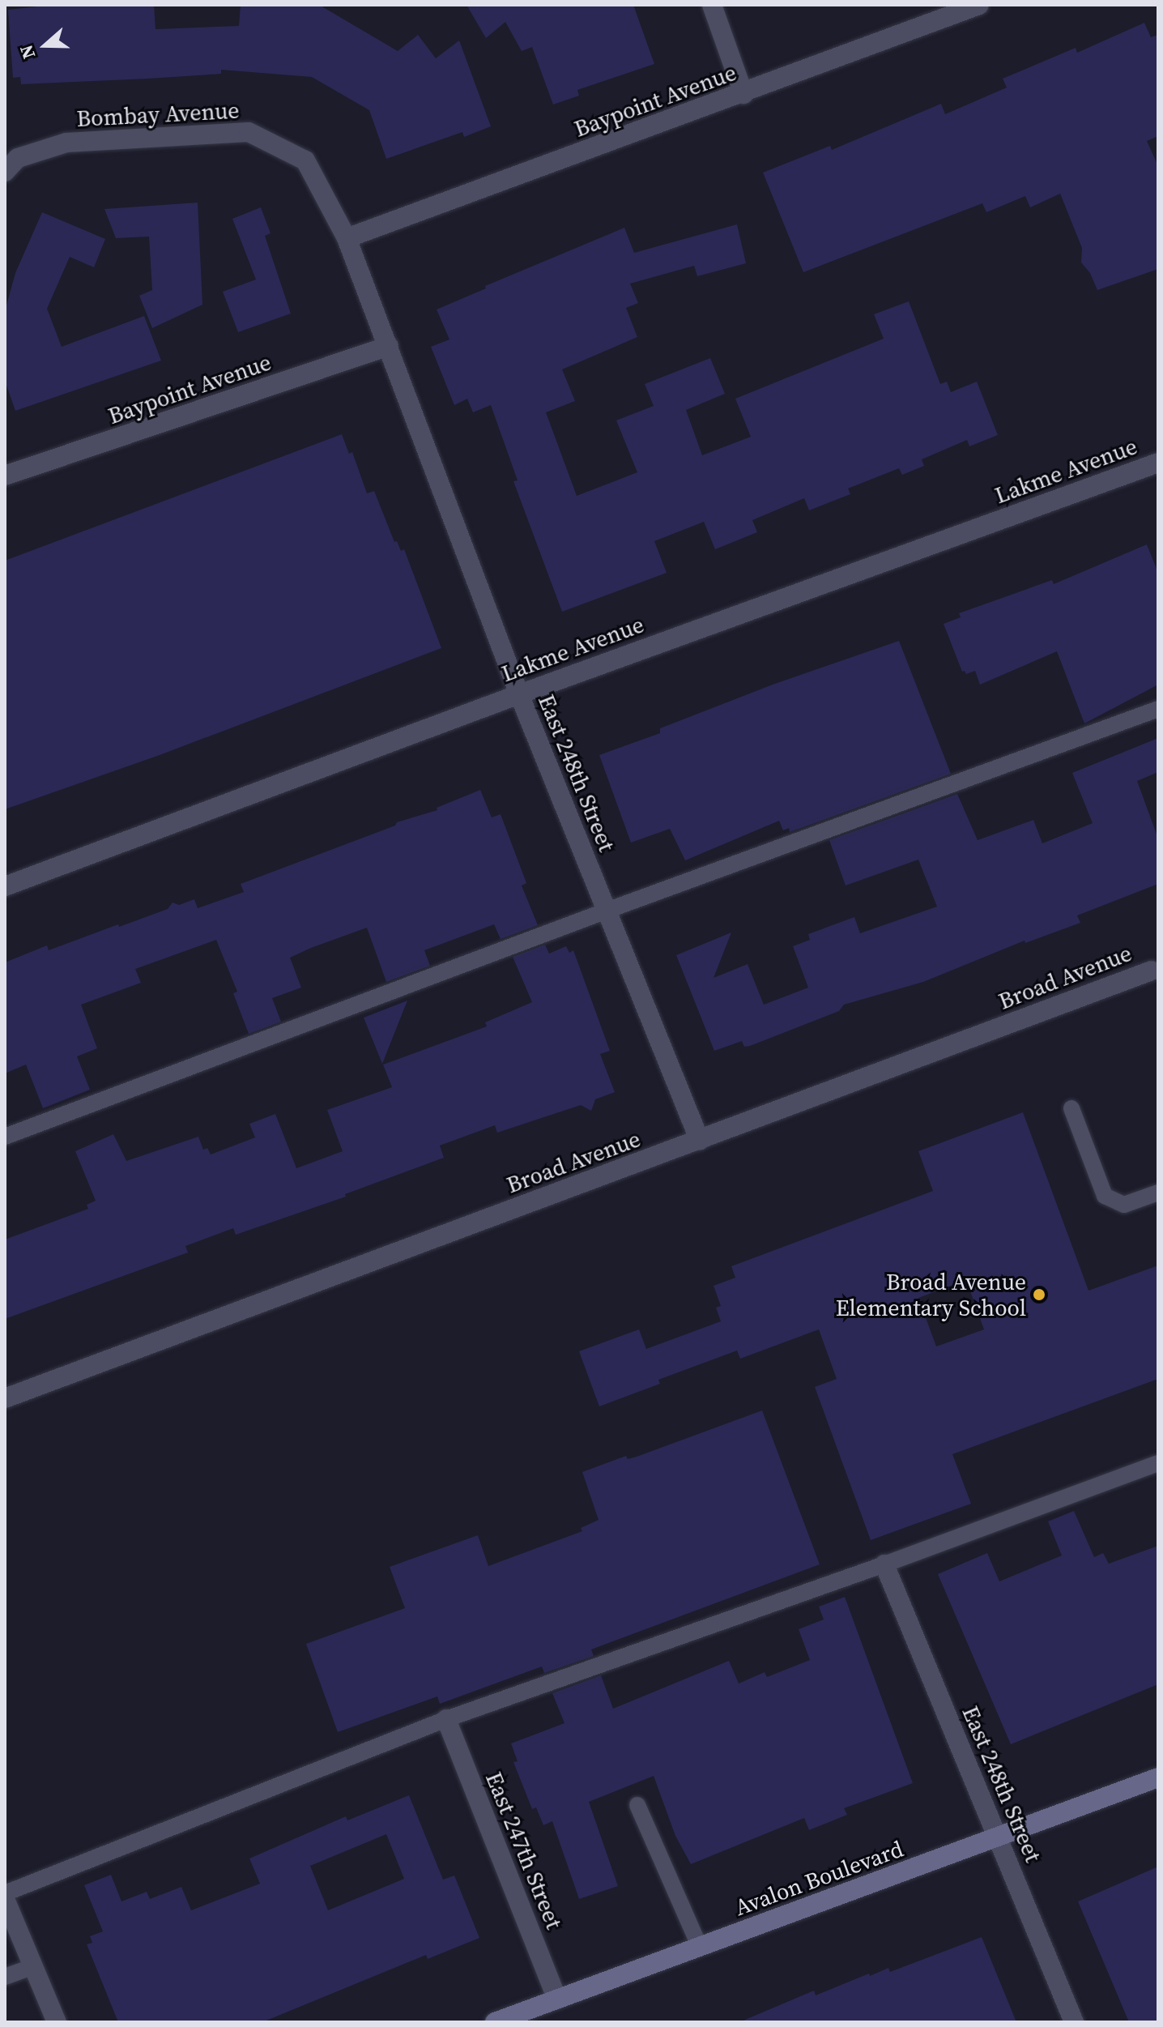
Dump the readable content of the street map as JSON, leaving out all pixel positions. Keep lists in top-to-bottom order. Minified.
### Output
{"streets":{"main road":["Avalon Boulevard"],"street":["Baypoint Avenue","Bombay Avenue","Lakme Avenue","East 248th Street","Broad Avenue","East 247th Street"]},"crossings":[["Baypoint Avenue","Bombay Avenue"],["Baypoint Avenue","East 248th Street"],["Bombay Avenue","East 248th Street"],["Lakme Avenue","East 248th Street"],["East 248th Street","Broad Avenue"],["East 248th Street","Avalon Boulevard"],["East 247th Street","Avalon Boulevard"]],"places":["Broad Avenue Elementary School"],"north":"left"}
